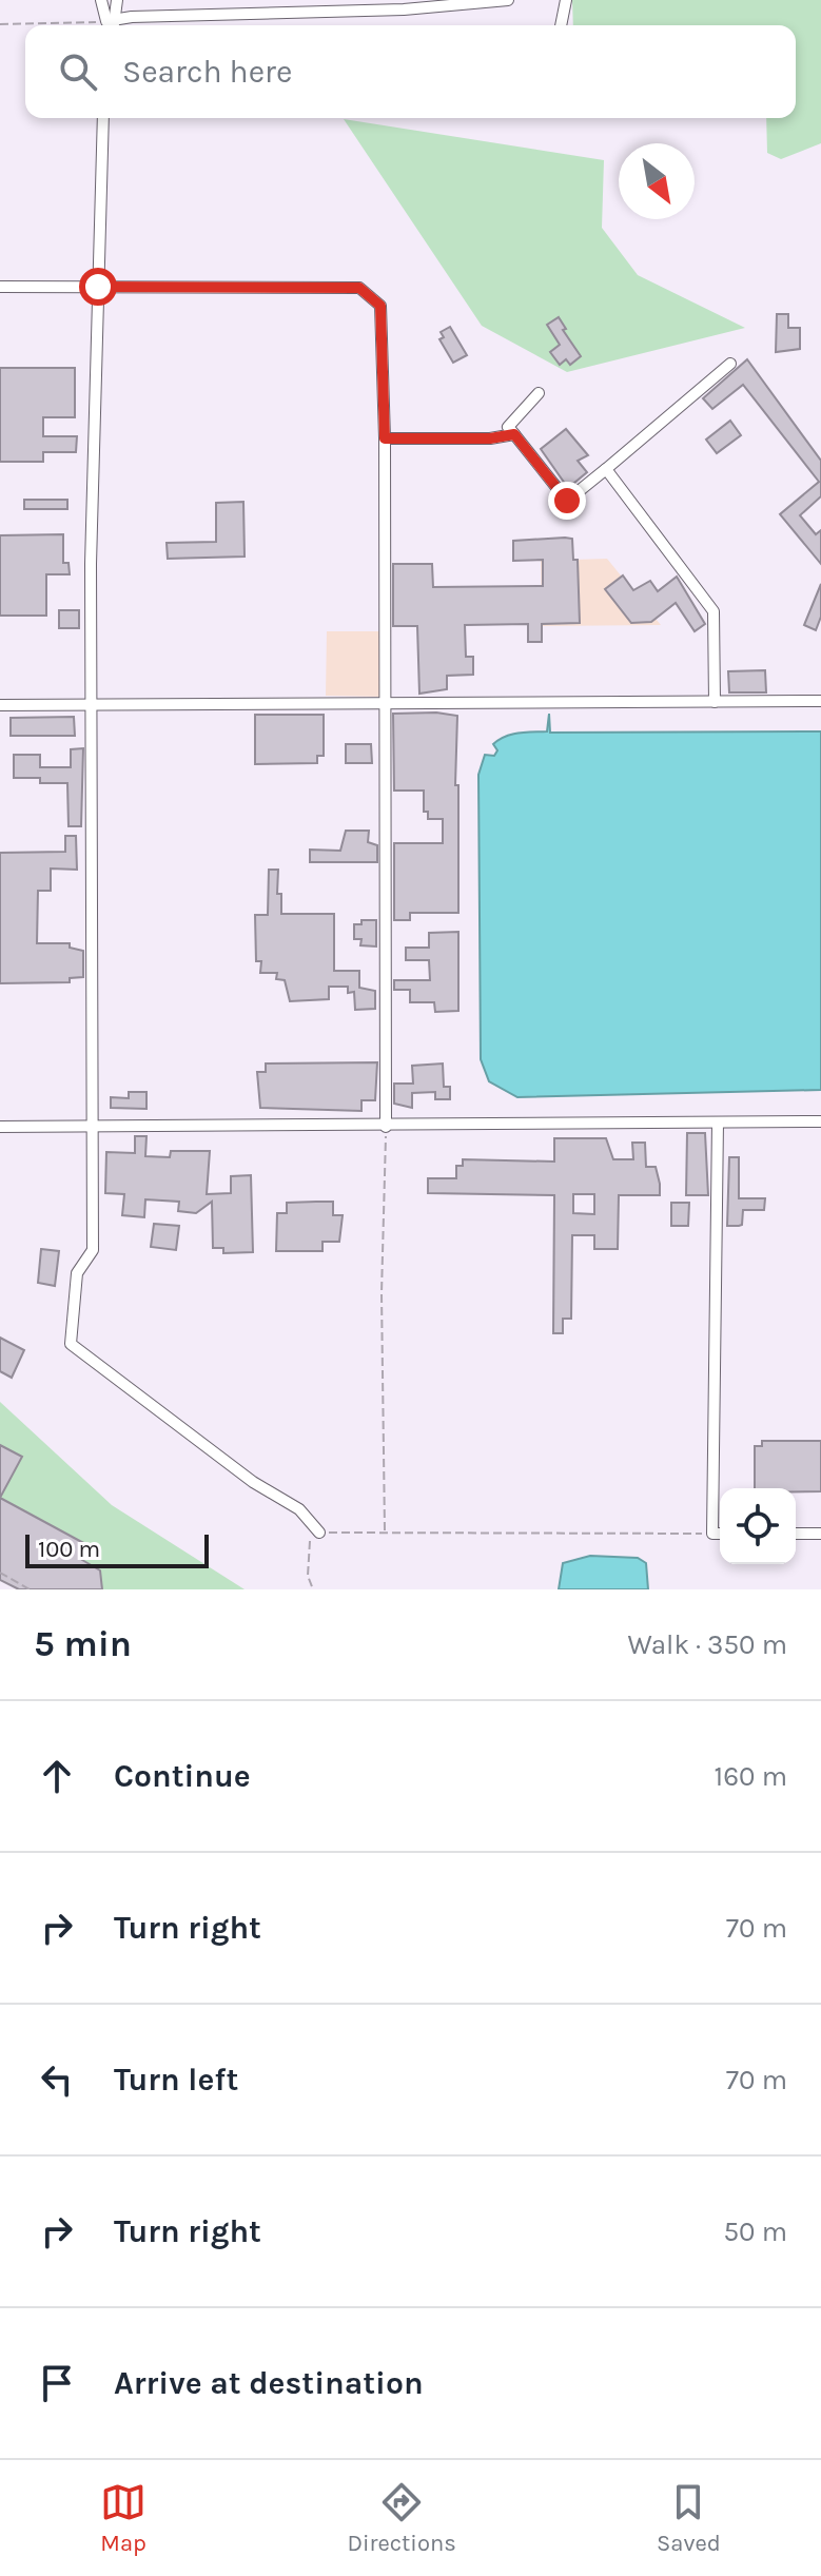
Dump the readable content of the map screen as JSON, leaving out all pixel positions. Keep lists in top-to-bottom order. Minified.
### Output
{"scale_bar":"100 m","north":"bottom right","page":{"search":"Search here","scale":"100 m","heading":["5 min","Walk · 350 m"],"list":[["Continue","160 m"],["Turn right","70 m"],["Turn left","70 m"],["Turn right","50 m"],"Arrive at destination"],"nav":["Map","Directions","Saved"]}}
